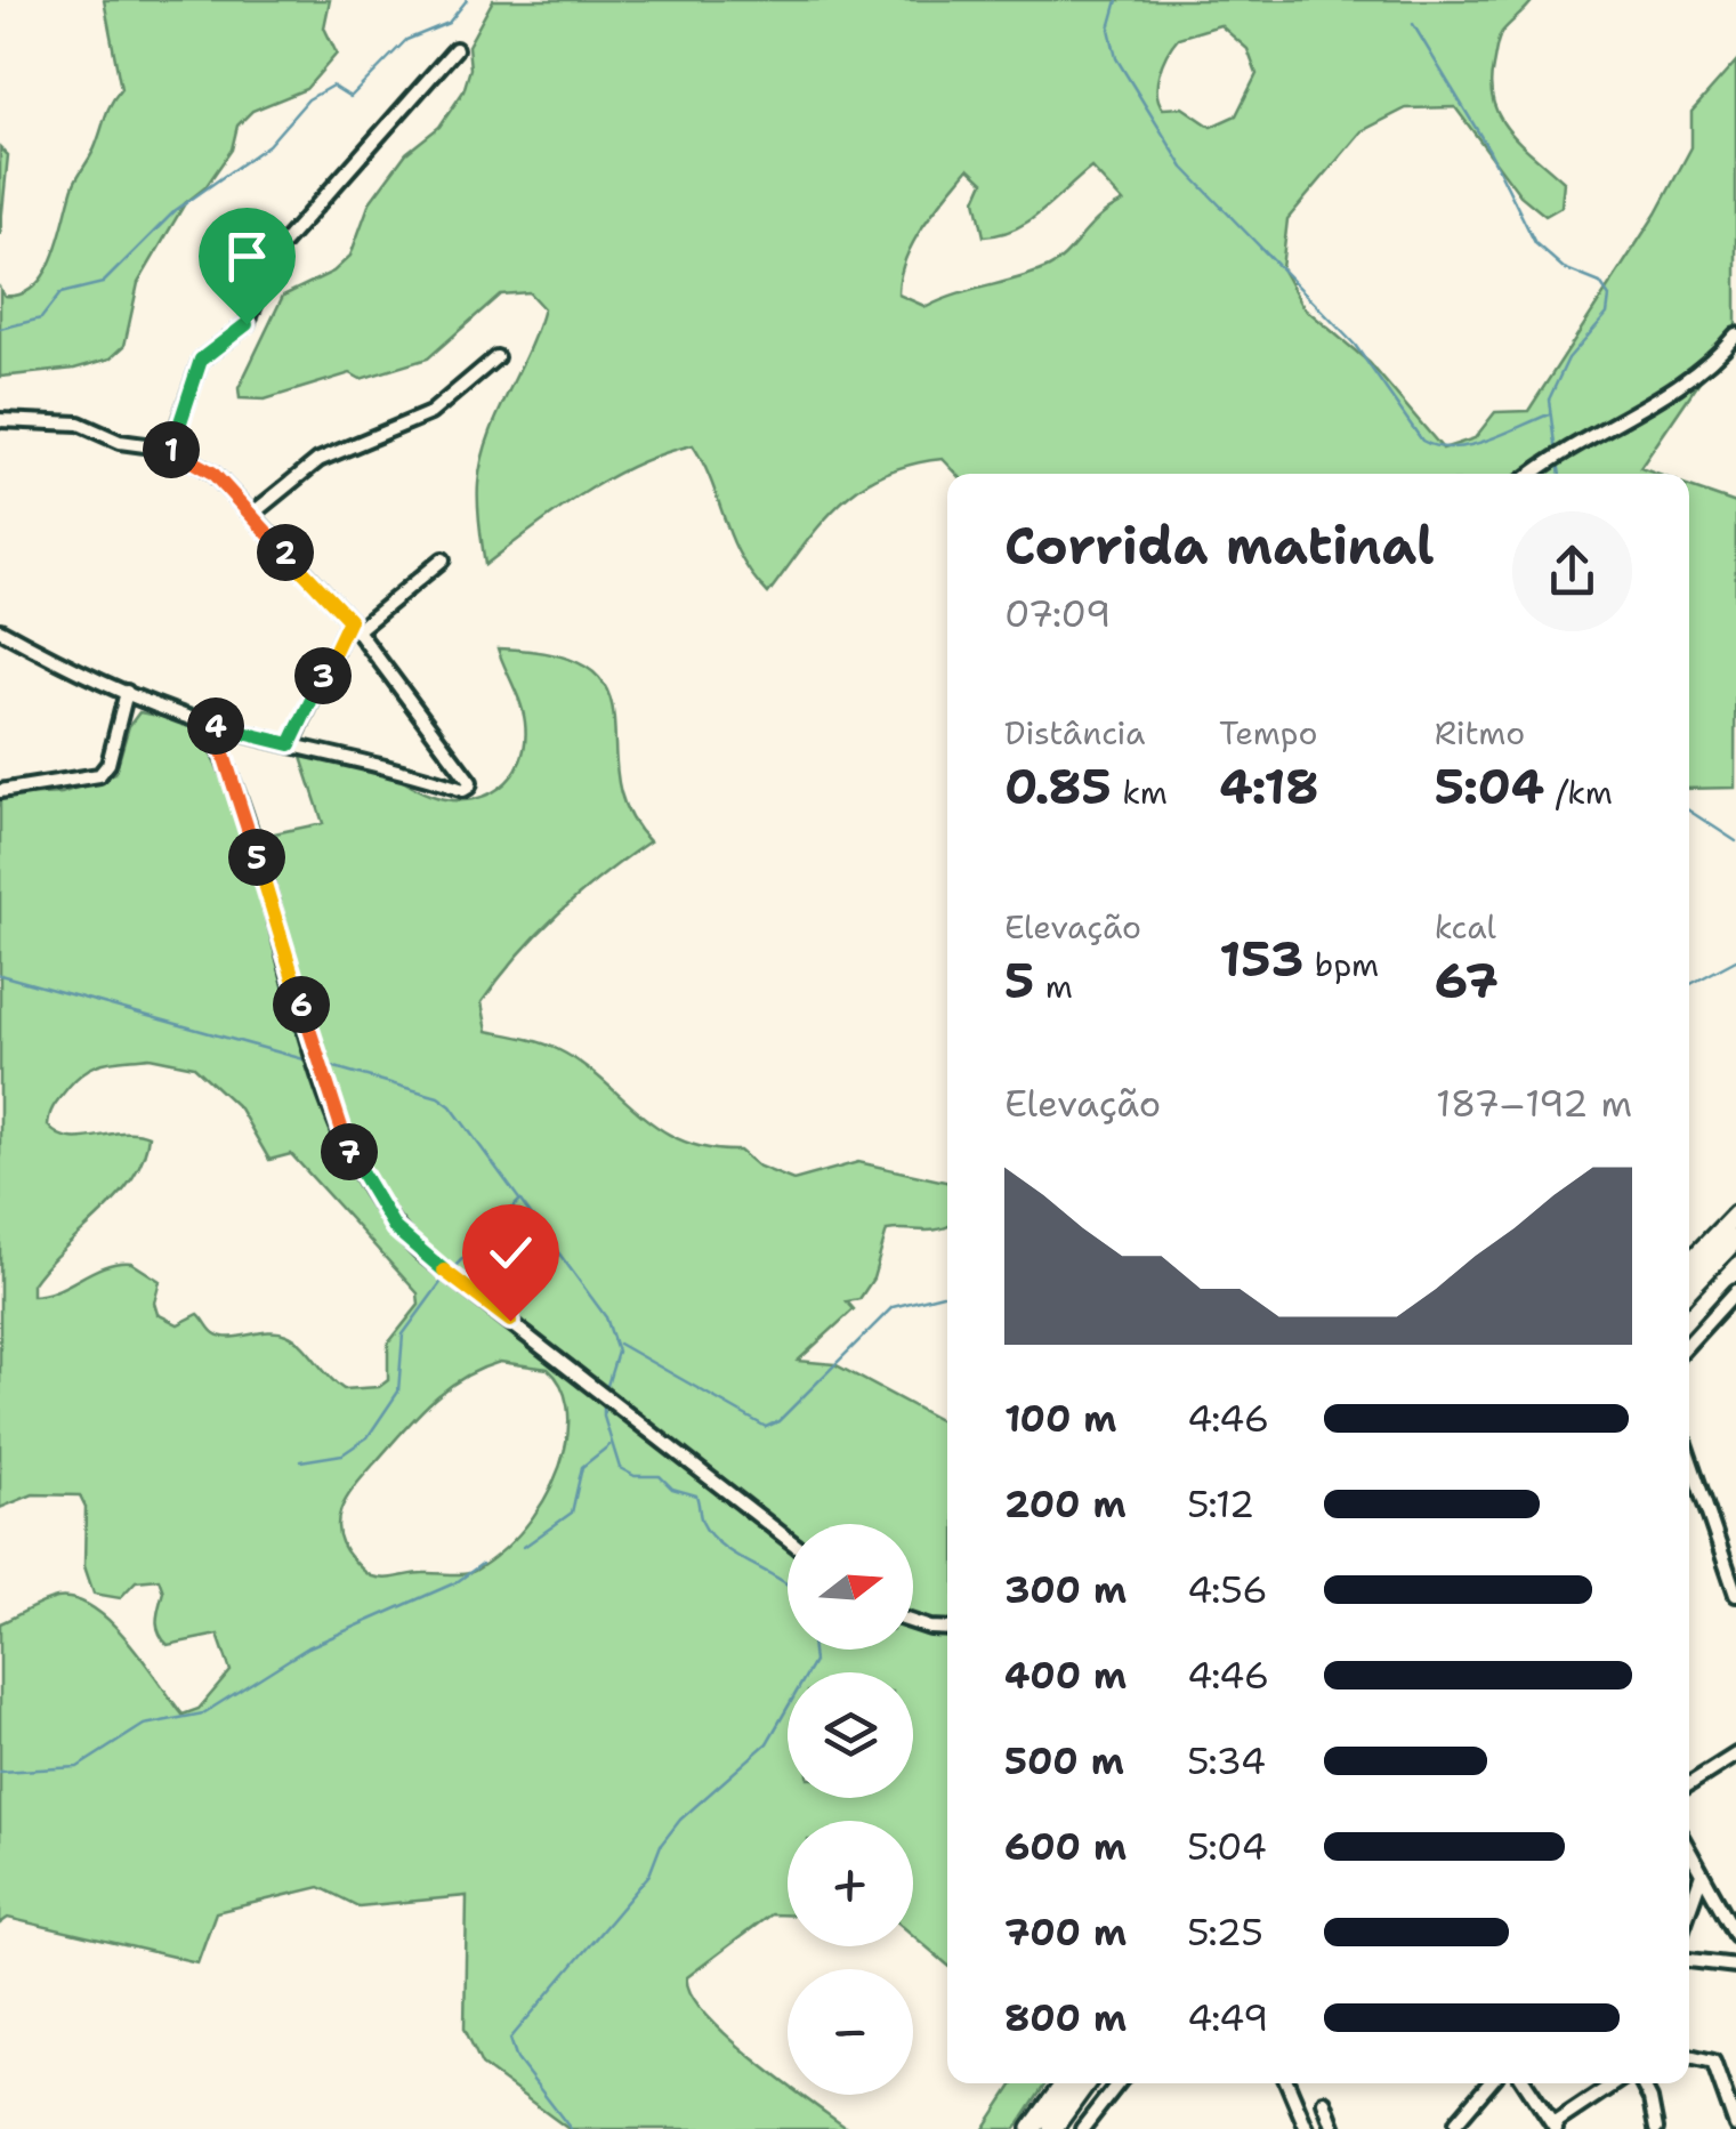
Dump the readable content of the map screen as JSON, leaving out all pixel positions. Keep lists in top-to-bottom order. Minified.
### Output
{"north":"right","page":{"pins":["1","2","3","4","5","6","7"],"heading":["Corrida matinal","07:09"],"stats":[["Distância","0.85 km"],["Tempo","4:18"],["Ritmo","5:04 /km"],["Elevação","5 m"],["153 bpm"],["kcal","67"]],"chart":["Elevação","187–192 m"],"list":[{"name":"100 m","note":"4:46"},{"name":"200 m","note":"5:12"},{"name":"300 m","note":"4:56"},{"name":"400 m","note":"4:46"},{"name":"500 m","note":"5:34"},{"name":"600 m","note":"5:04"},{"name":"700 m","note":"5:25"},{"name":"800 m","note":"4:49"}],"map_buttons":["+","−"]}}
